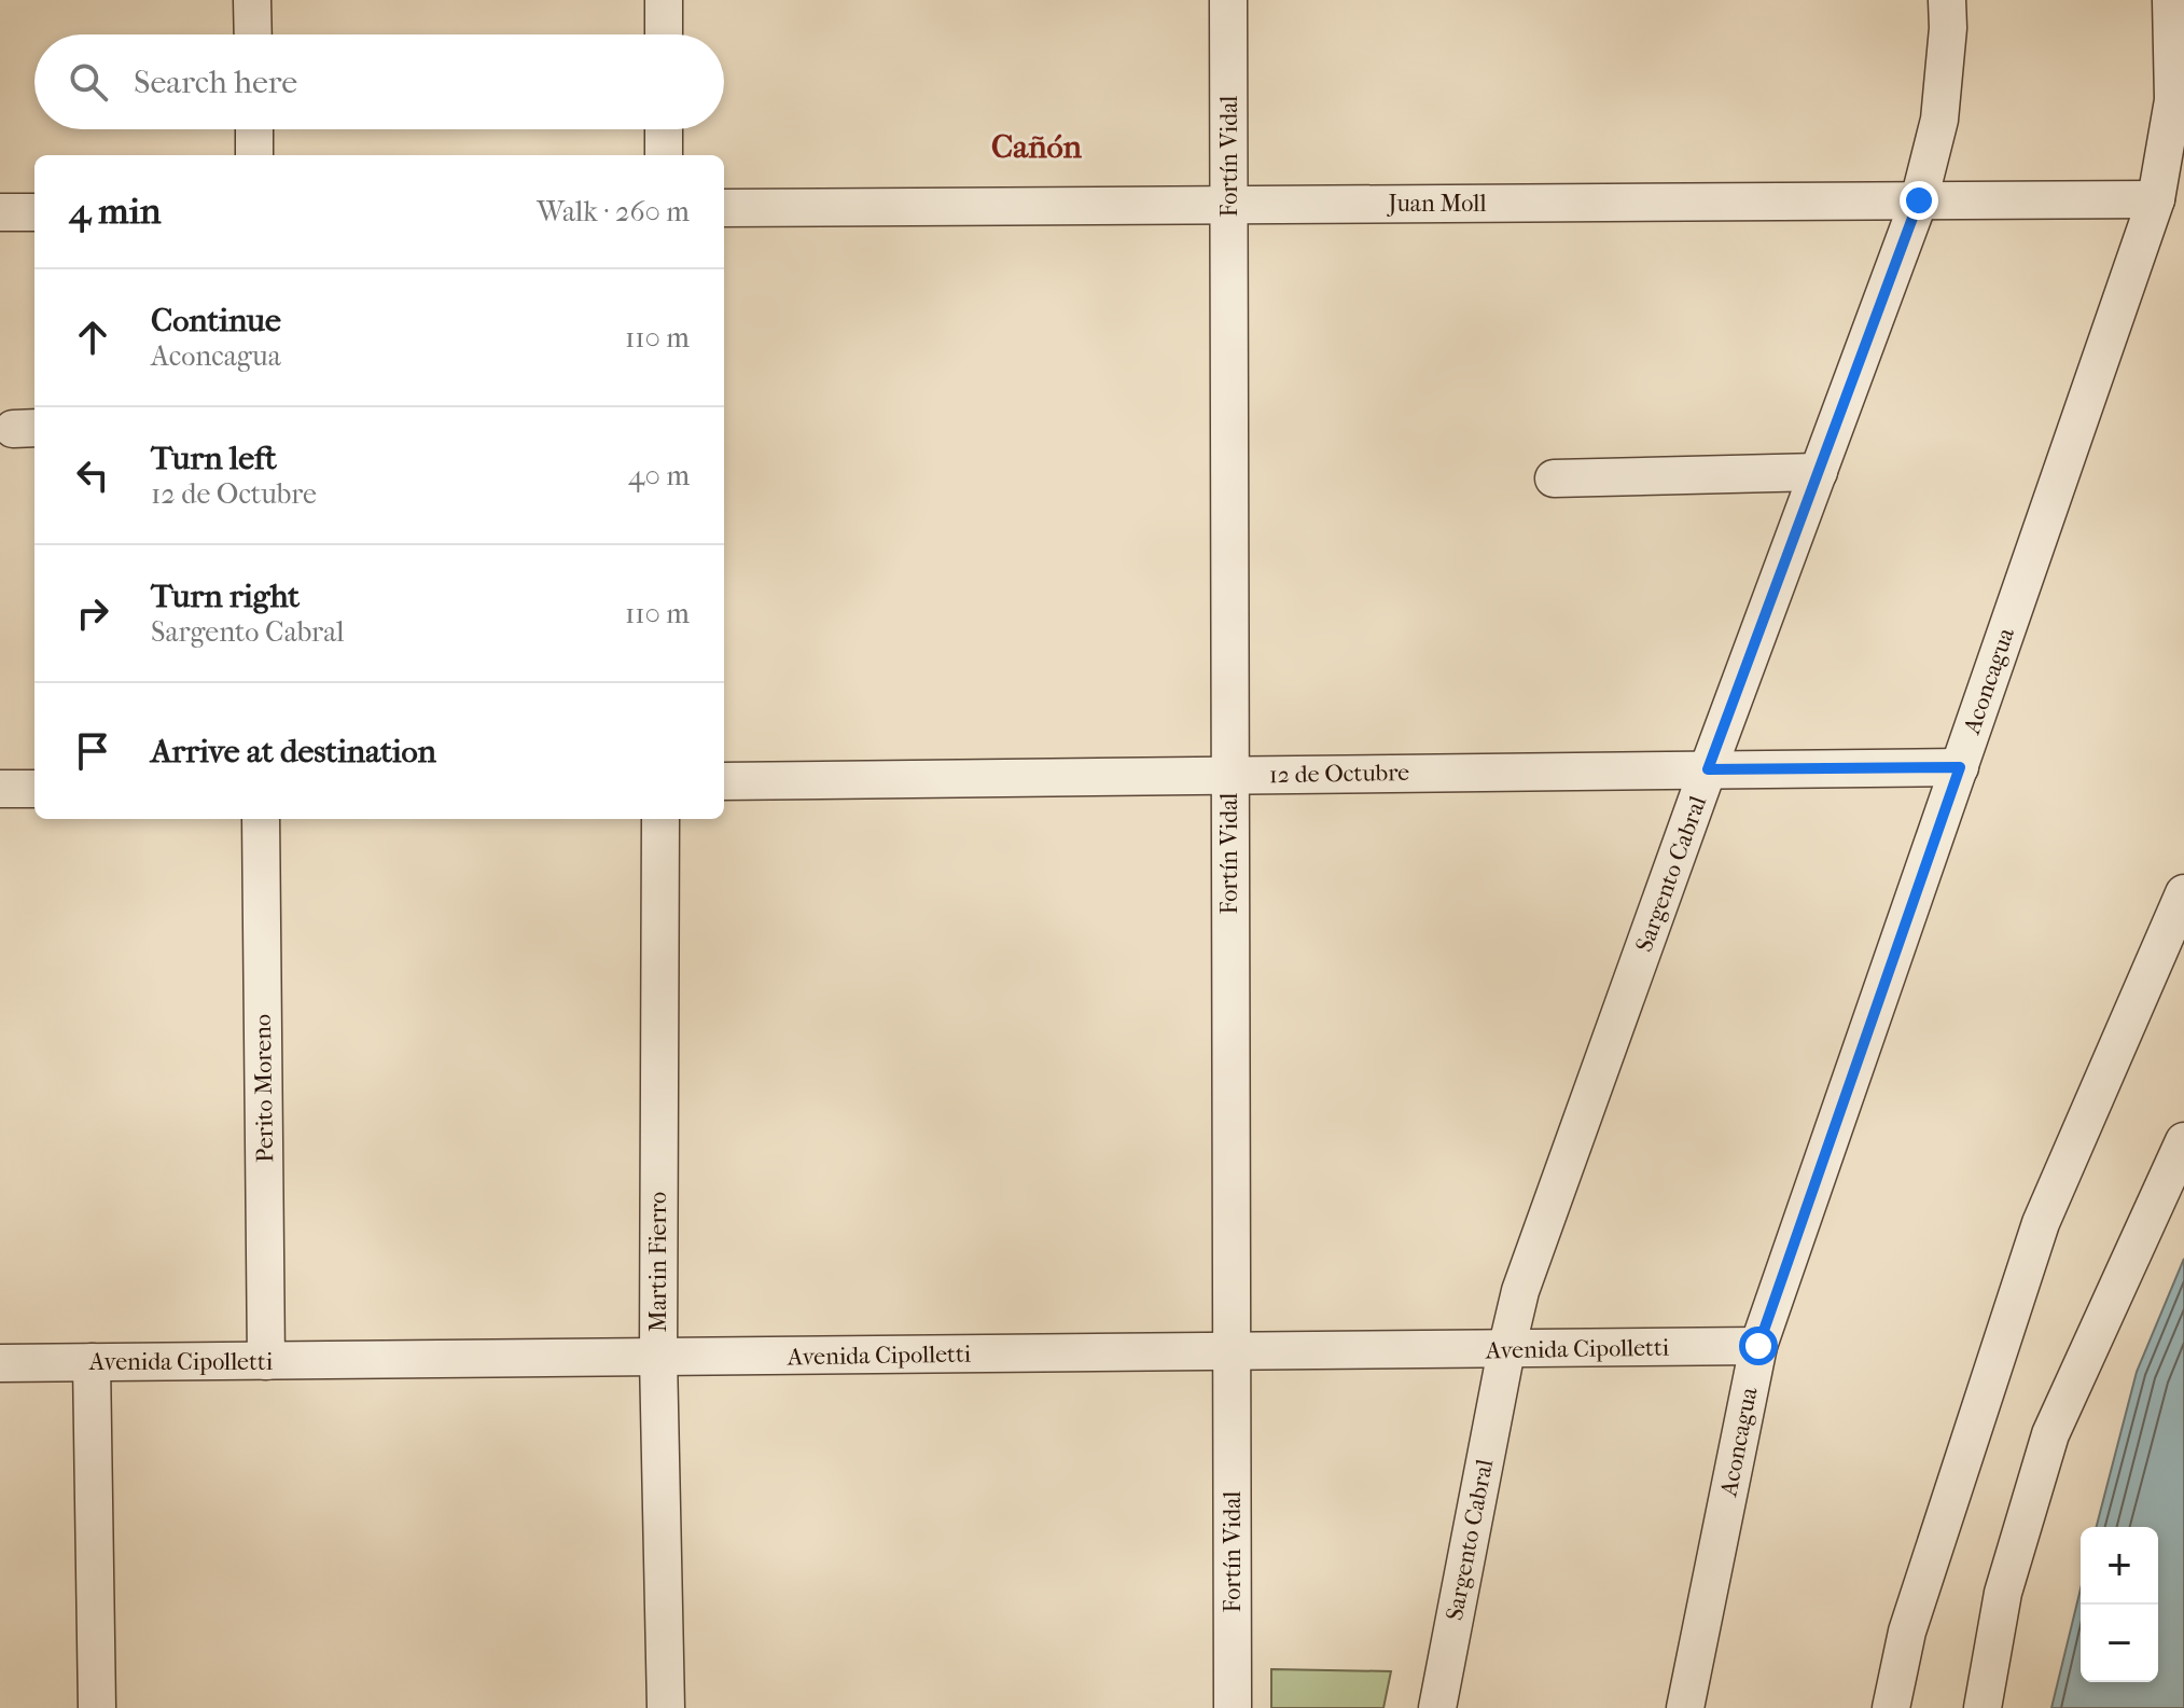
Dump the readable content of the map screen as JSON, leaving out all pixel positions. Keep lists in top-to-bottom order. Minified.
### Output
{"streets":{"street":["Fortín Vidal","Juan Moll","Aconcagua","12 de Octubre","Sargento Cabral","Perito Moreno","Martin Fierro","Avenida Cipolletti"]},"crossings":[["Fortín Vidal","Juan Moll"],["Fortín Vidal","12 de Octubre"],["Fortín Vidal","Avenida Cipolletti"],["Juan Moll","Aconcagua"],["Juan Moll","Sargento Cabral"],["Aconcagua","12 de Octubre"],["Aconcagua","Avenida Cipolletti"],["12 de Octubre","Sargento Cabral"],["Sargento Cabral","Avenida Cipolletti"],["Perito Moreno","Avenida Cipolletti"],["Martin Fierro","Avenida Cipolletti"]],"districts":["Cañón"],"page":{"search":"Search here","heading":["4 min","Walk · 260 m"],"list":[["Continue","Aconcagua","110 m"],["Turn left","12 de Octubre","40 m"],["Turn right","Sargento Cabral","110 m"],"Arrive at destination"],"map_buttons":["+","−"]}}
